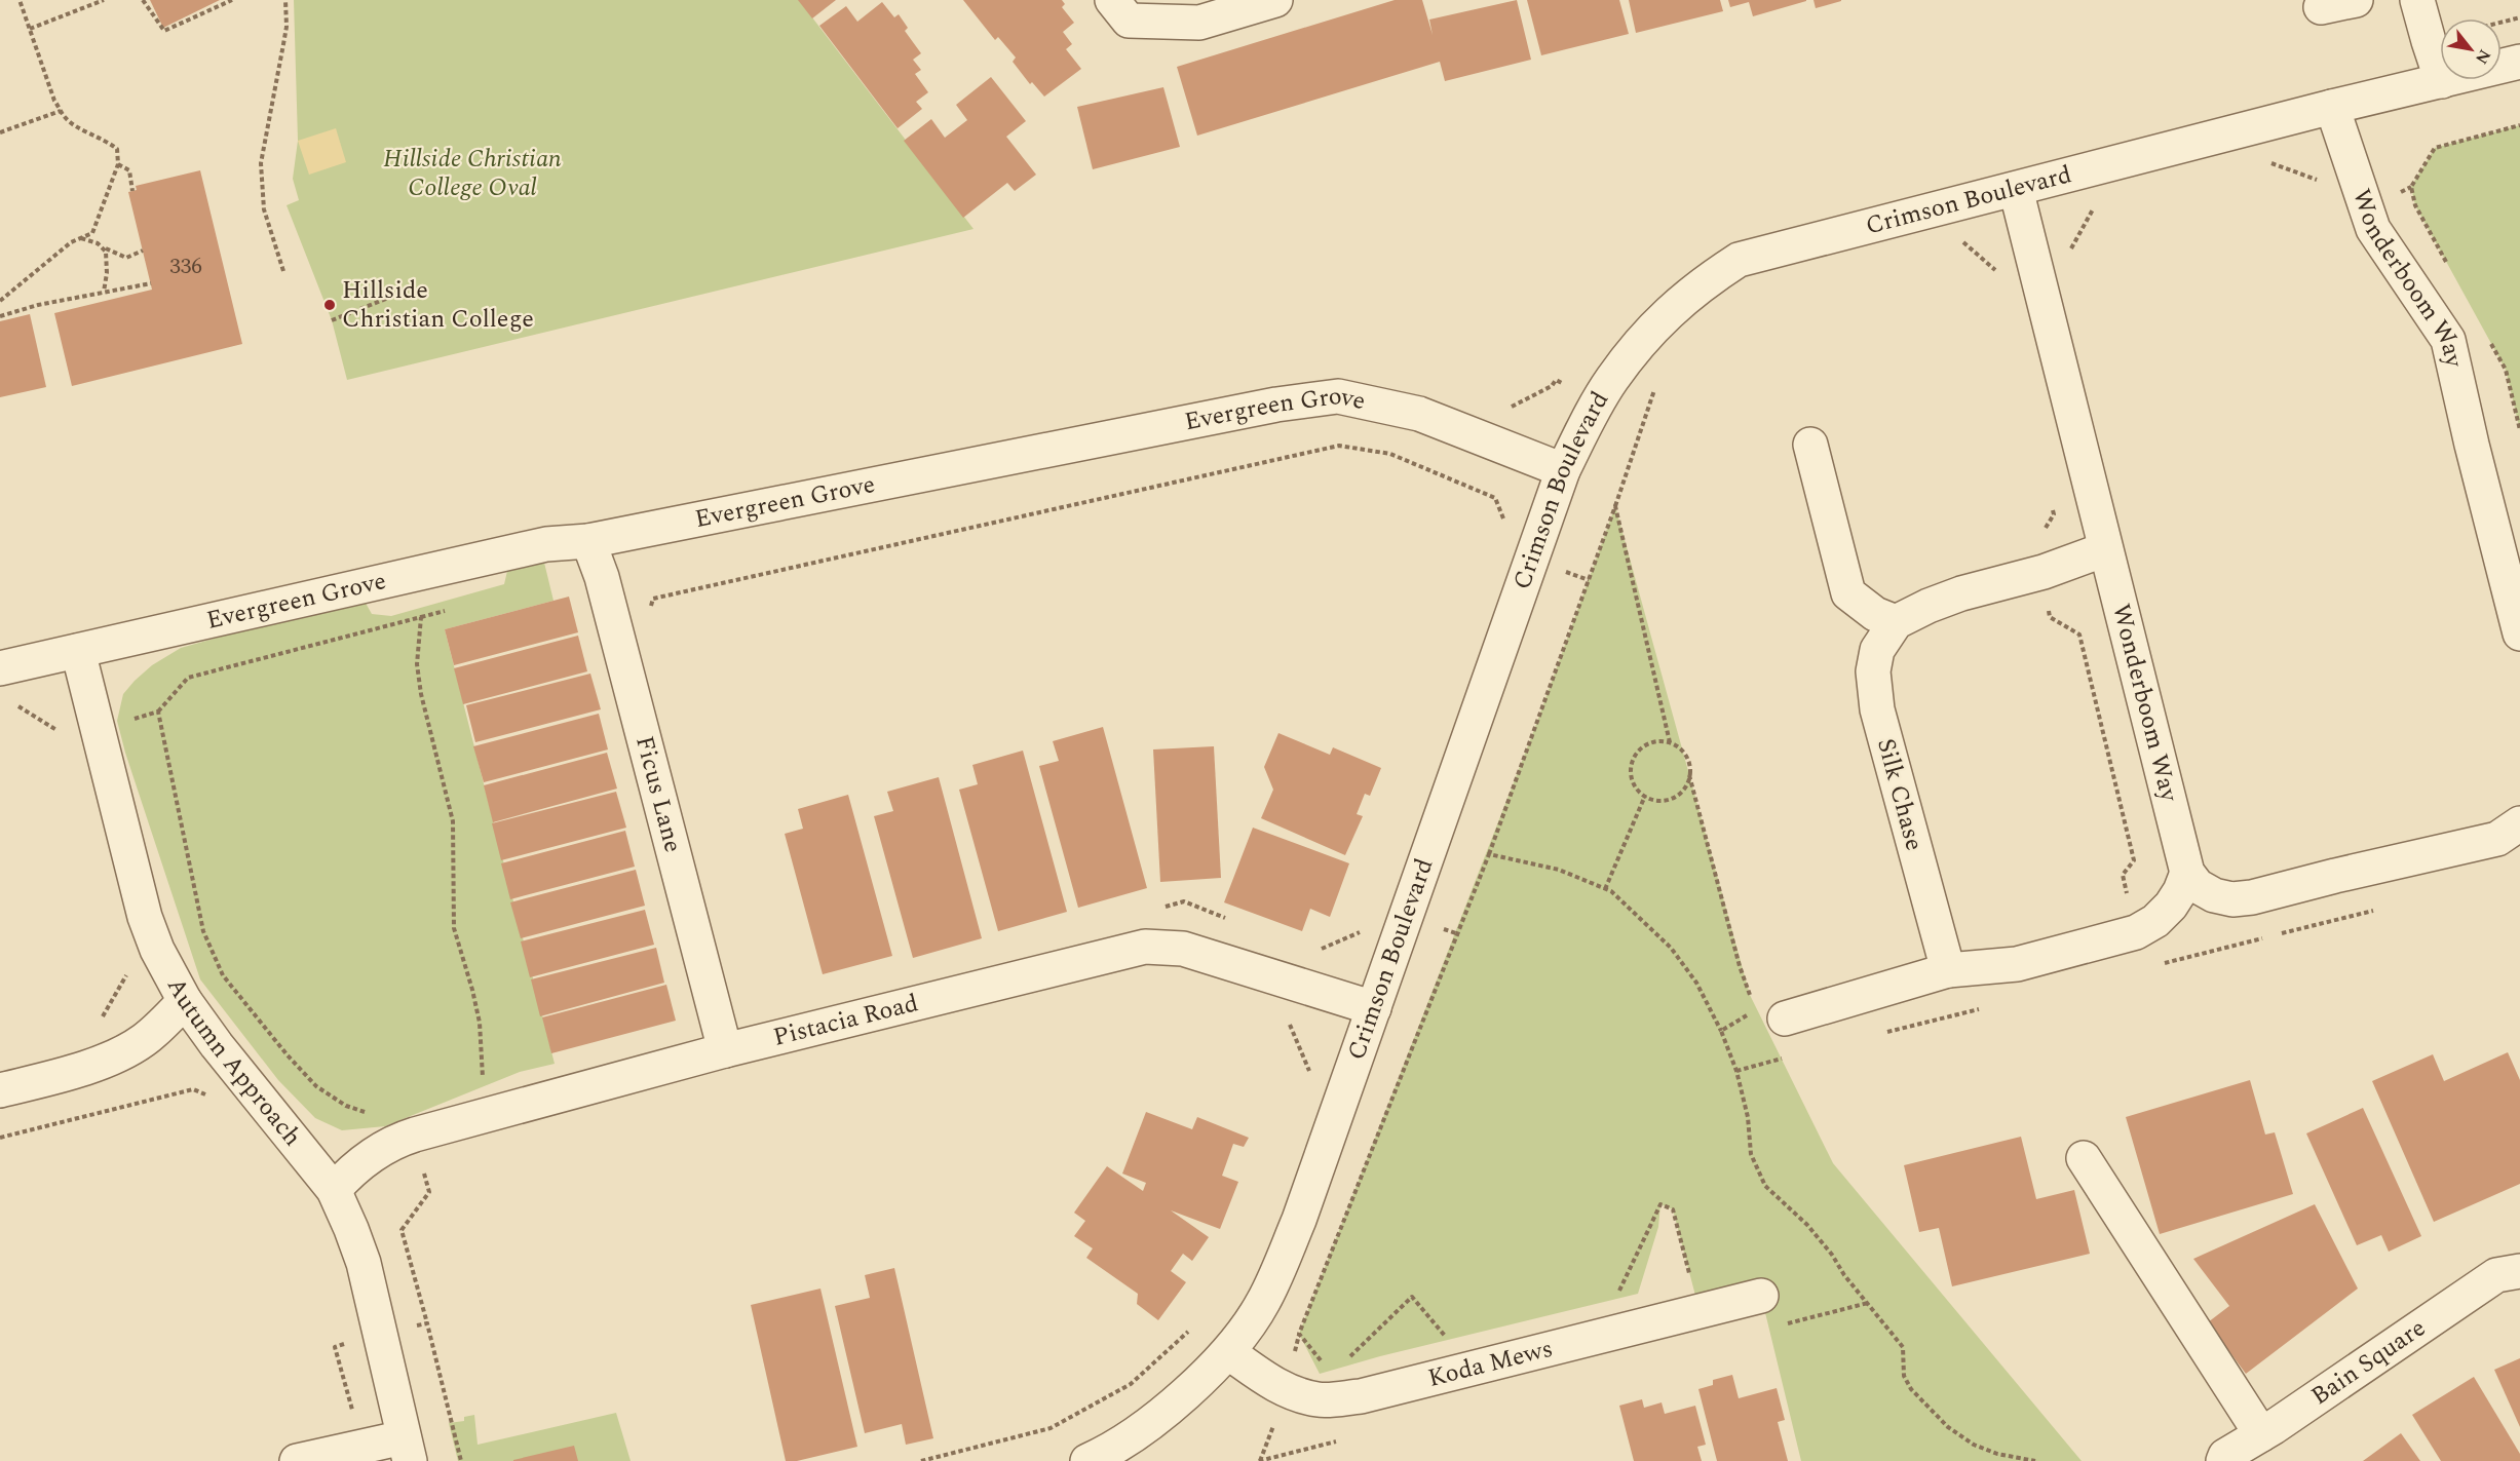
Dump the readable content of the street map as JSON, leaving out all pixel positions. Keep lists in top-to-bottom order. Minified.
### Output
{"streets":{"street":["Crimson Boulevard","Wonderboom Way","Evergreen Grove","Silk Chase","Ficus Lane","Pistacia Road","Autumn Approach","Bain Square","Koda Mews"]},"crossings":[["Crimson Boulevard","Wonderboom Way"],["Crimson Boulevard","Evergreen Grove"],["Crimson Boulevard","Pistacia Road"],["Crimson Boulevard","Koda Mews"],["Wonderboom Way","Silk Chase"],["Evergreen Grove","Ficus Lane"],["Evergreen Grove","Autumn Approach"],["Ficus Lane","Pistacia Road"],["Pistacia Road","Autumn Approach"]],"parks":["Hillside Christian College Oval"],"places":["Hillside Christian College"],"house_numbers":["336"],"north":"bottom right"}
